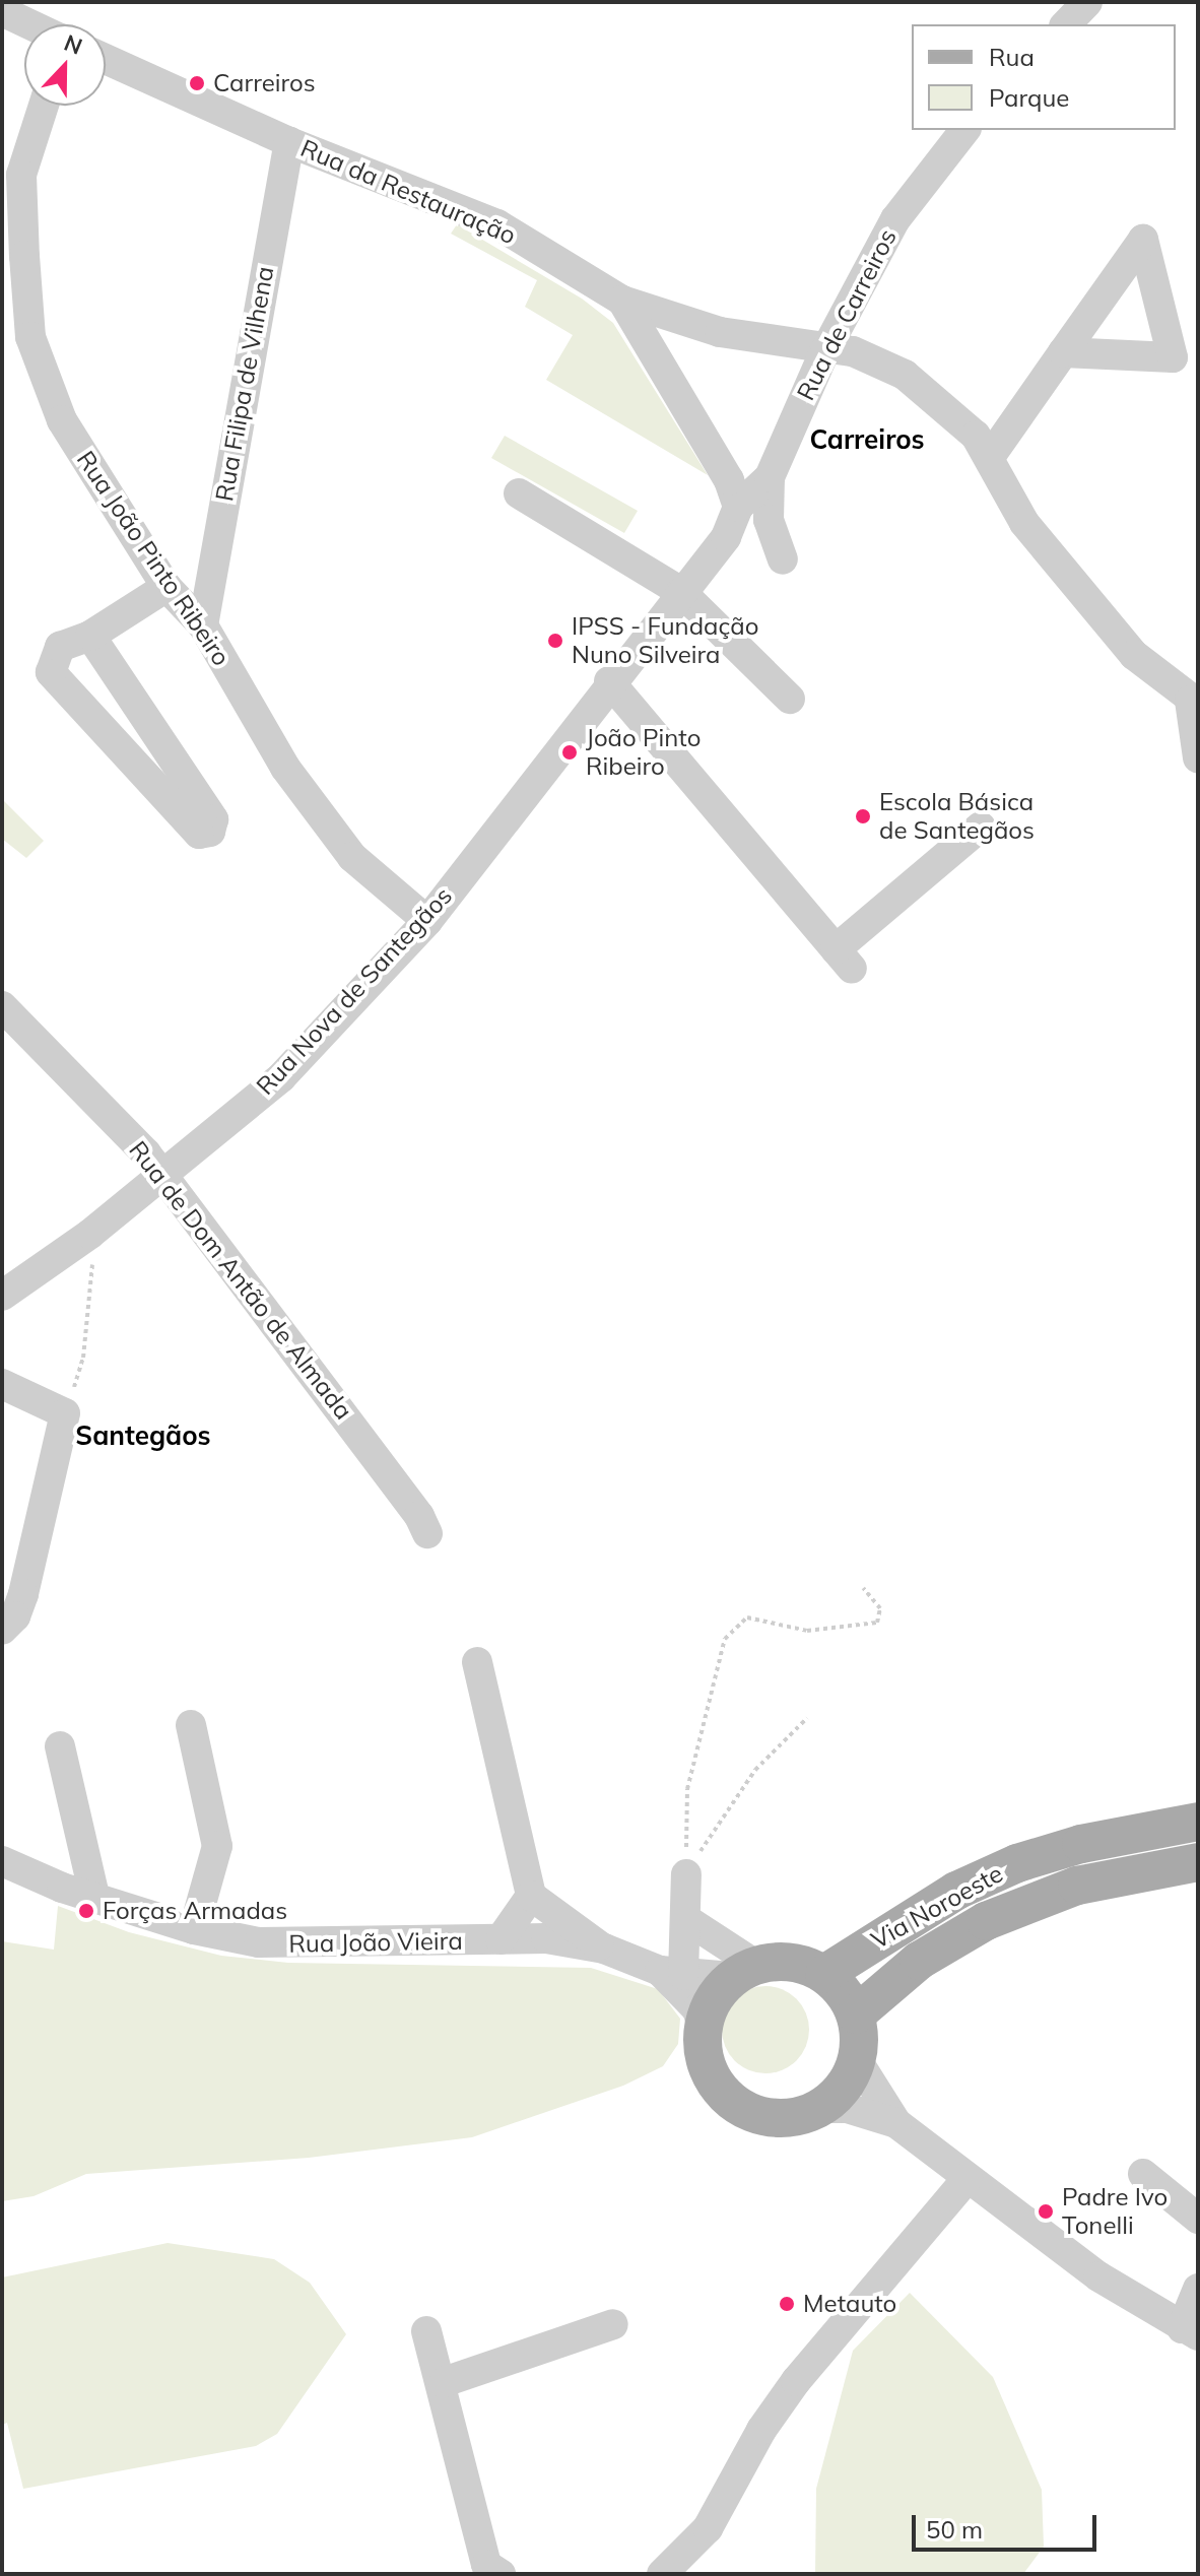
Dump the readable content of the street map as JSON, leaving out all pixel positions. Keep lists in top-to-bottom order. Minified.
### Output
{"streets":{"main road":["Via Noroeste"],"street":["Rua da Restauração","Rua de Carreiros","Rua Filipa de Vilhena","Rua João Pinto Ribeiro","Rua Nova de Santegãos","Rua de Dom Antão de Almada","Rua João Vieira"]},"crossings":[["Rua da Restauração","Rua de Carreiros"],["Rua da Restauração","Rua Filipa de Vilhena"],["Rua de Carreiros","Rua Nova de Santegãos"],["Rua Filipa de Vilhena","Rua João Pinto Ribeiro"],["Rua João Pinto Ribeiro","Rua Nova de Santegãos"],["Rua Nova de Santegãos","Rua de Dom Antão de Almada"],["Via Noroeste","Rua João Vieira"]],"districts":["Carreiros","Santegãos"],"places":["Carreiros","IPSS - Fundação Nuno Silveira","João Pinto Ribeiro","Escola Básica de Santegãos","Forças Armadas","Padre Ivo Tonelli","Metauto"],"legend":["Rua","Parque"],"scale_bar":"50 m","north":"top"}
